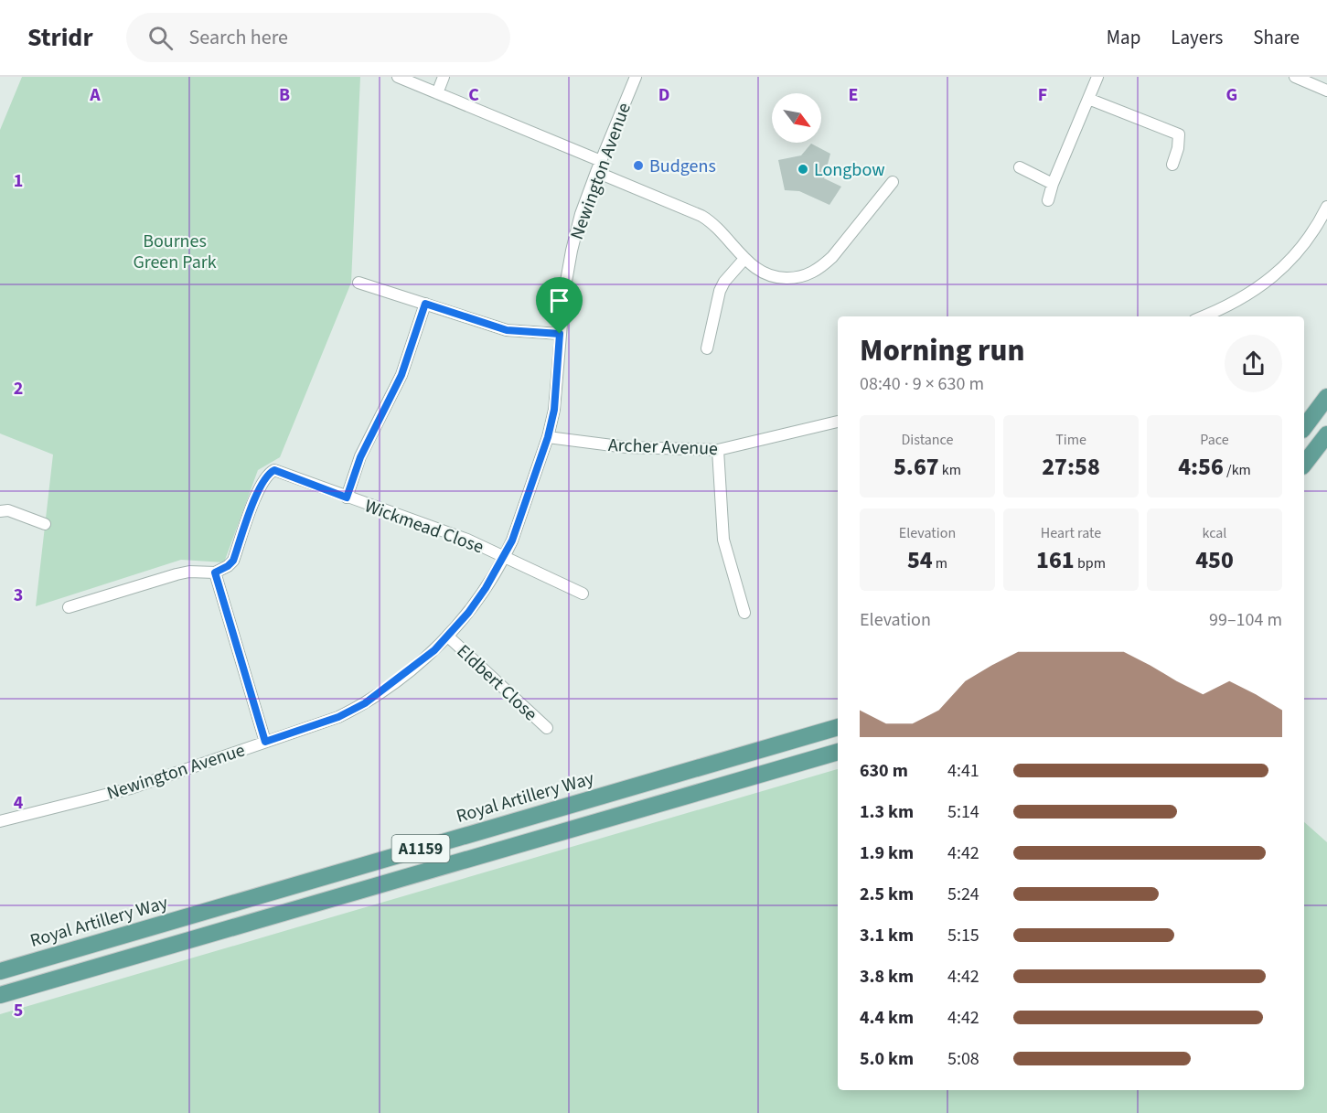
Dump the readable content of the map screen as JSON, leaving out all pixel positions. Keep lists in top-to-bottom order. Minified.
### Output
{"streets":{"main road":["Royal Artillery Way","A1159"],"street":["Newington Avenue","Archer Avenue","Wickmead Close","Eldbert Close"]},"crossings":[["Newington Avenue","Archer Avenue"],["Newington Avenue","Wickmead Close"],["Newington Avenue","Eldbert Close"]],"parks":["Bournes Green Park"],"places":["Budgens","Longbow"],"north":"bottom right","page":{"header":"Stridr","search":"Search here","nav":["Map","Layers","Share"],"heading":["Morning run","08:40 · 9 × 630 m"],"stats":[["Distance","5.67 km"],["Time","27:58"],["Pace","4:56 /km"],["Elevation","54 m"],["Heart rate","161 bpm"],["kcal","450"]],"chart":["Elevation","99–104 m"],"list":[{"name":"630 m","note":"4:41"},{"name":"1.3 km","note":"5:14"},{"name":"1.9 km","note":"4:42"},{"name":"2.5 km","note":"5:24"},{"name":"3.1 km","note":"5:15"},{"name":"3.8 km","note":"4:42"},{"name":"4.4 km","note":"4:42"},{"name":"5.0 km","note":"5:08"}]},"grid":{"columns":["A","B","C","D","E","F","G"],"rows":["1","2","3","4","5"]}}
